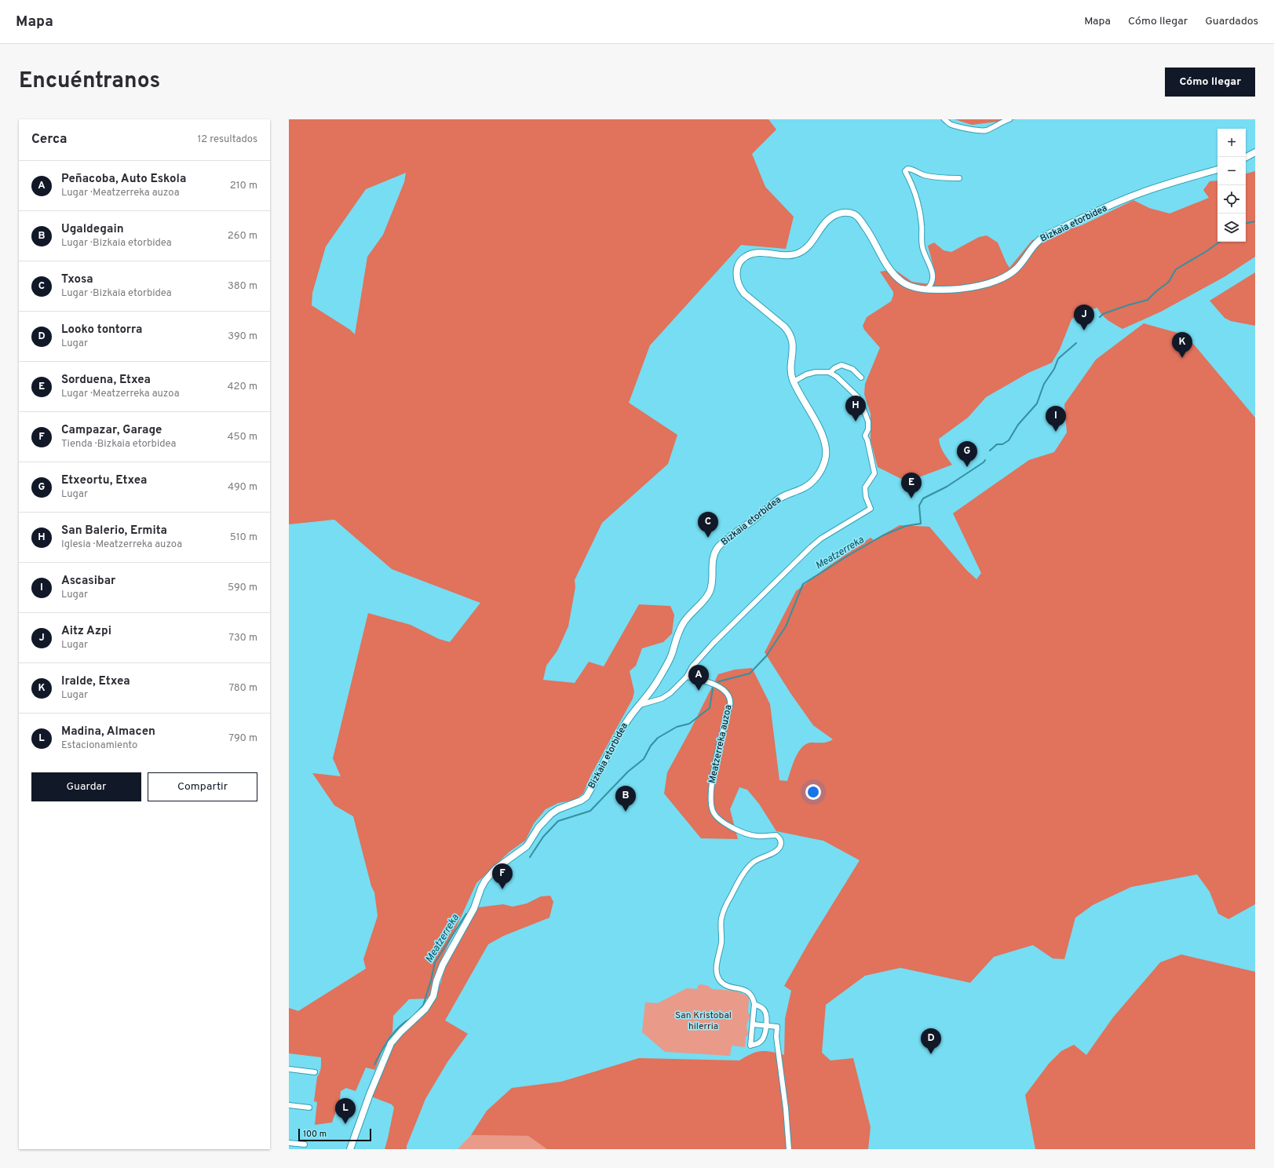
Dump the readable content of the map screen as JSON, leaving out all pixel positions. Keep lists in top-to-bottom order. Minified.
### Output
{"streets":{"street":["Bizkaia etorbidea","Meatzerreka auzoa"]},"water":["Meatzerreka"],"parks":["San Kristobal hilerria"],"scale_bar":"100 m","page":{"header":"Mapa","nav":["Mapa","Cómo llegar","Guardados"],"title":"Encuéntranos","buttons":["Cómo llegar",["Guardar","Compartir"]],"heading":["Cerca","12 resultados"],"map_buttons":["+","−"],"list":[{"mark":"A","name":"Peñacoba, Auto Eskola","note":"Lugar · Meatzerreka auzoa","value":"210 m"},{"mark":"B","name":"Ugaldegain","note":"Lugar · Bizkaia etorbidea","value":"260 m"},{"mark":"C","name":"Txosa","note":"Lugar · Bizkaia etorbidea","value":"380 m"},{"mark":"D","name":"Looko tontorra","note":"Lugar","value":"390 m"},{"mark":"E","name":"Sorduena, Etxea","note":"Lugar · Meatzerreka auzoa","value":"420 m"},{"mark":"F","name":"Campazar, Garage","note":"Tienda · Bizkaia etorbidea","value":"450 m"},{"mark":"G","name":"Etxeortu, Etxea","note":"Lugar","value":"490 m"},{"mark":"H","name":"San Balerio, Ermita","note":"Iglesia · Meatzerreka auzoa","value":"510 m"},{"mark":"I","name":"Ascasibar","note":"Lugar","value":"590 m"},{"mark":"J","name":"Aitz Azpi","note":"Lugar","value":"730 m"},{"mark":"K","name":"Iralde, Etxea","note":"Lugar","value":"780 m"},{"mark":"L","name":"Madina, Almacen","note":"Estacionamiento","value":"790 m"}],"pins":["J","K","H","I","G","E","C","A","B","F","D","L"],"scale":"100 m"}}
